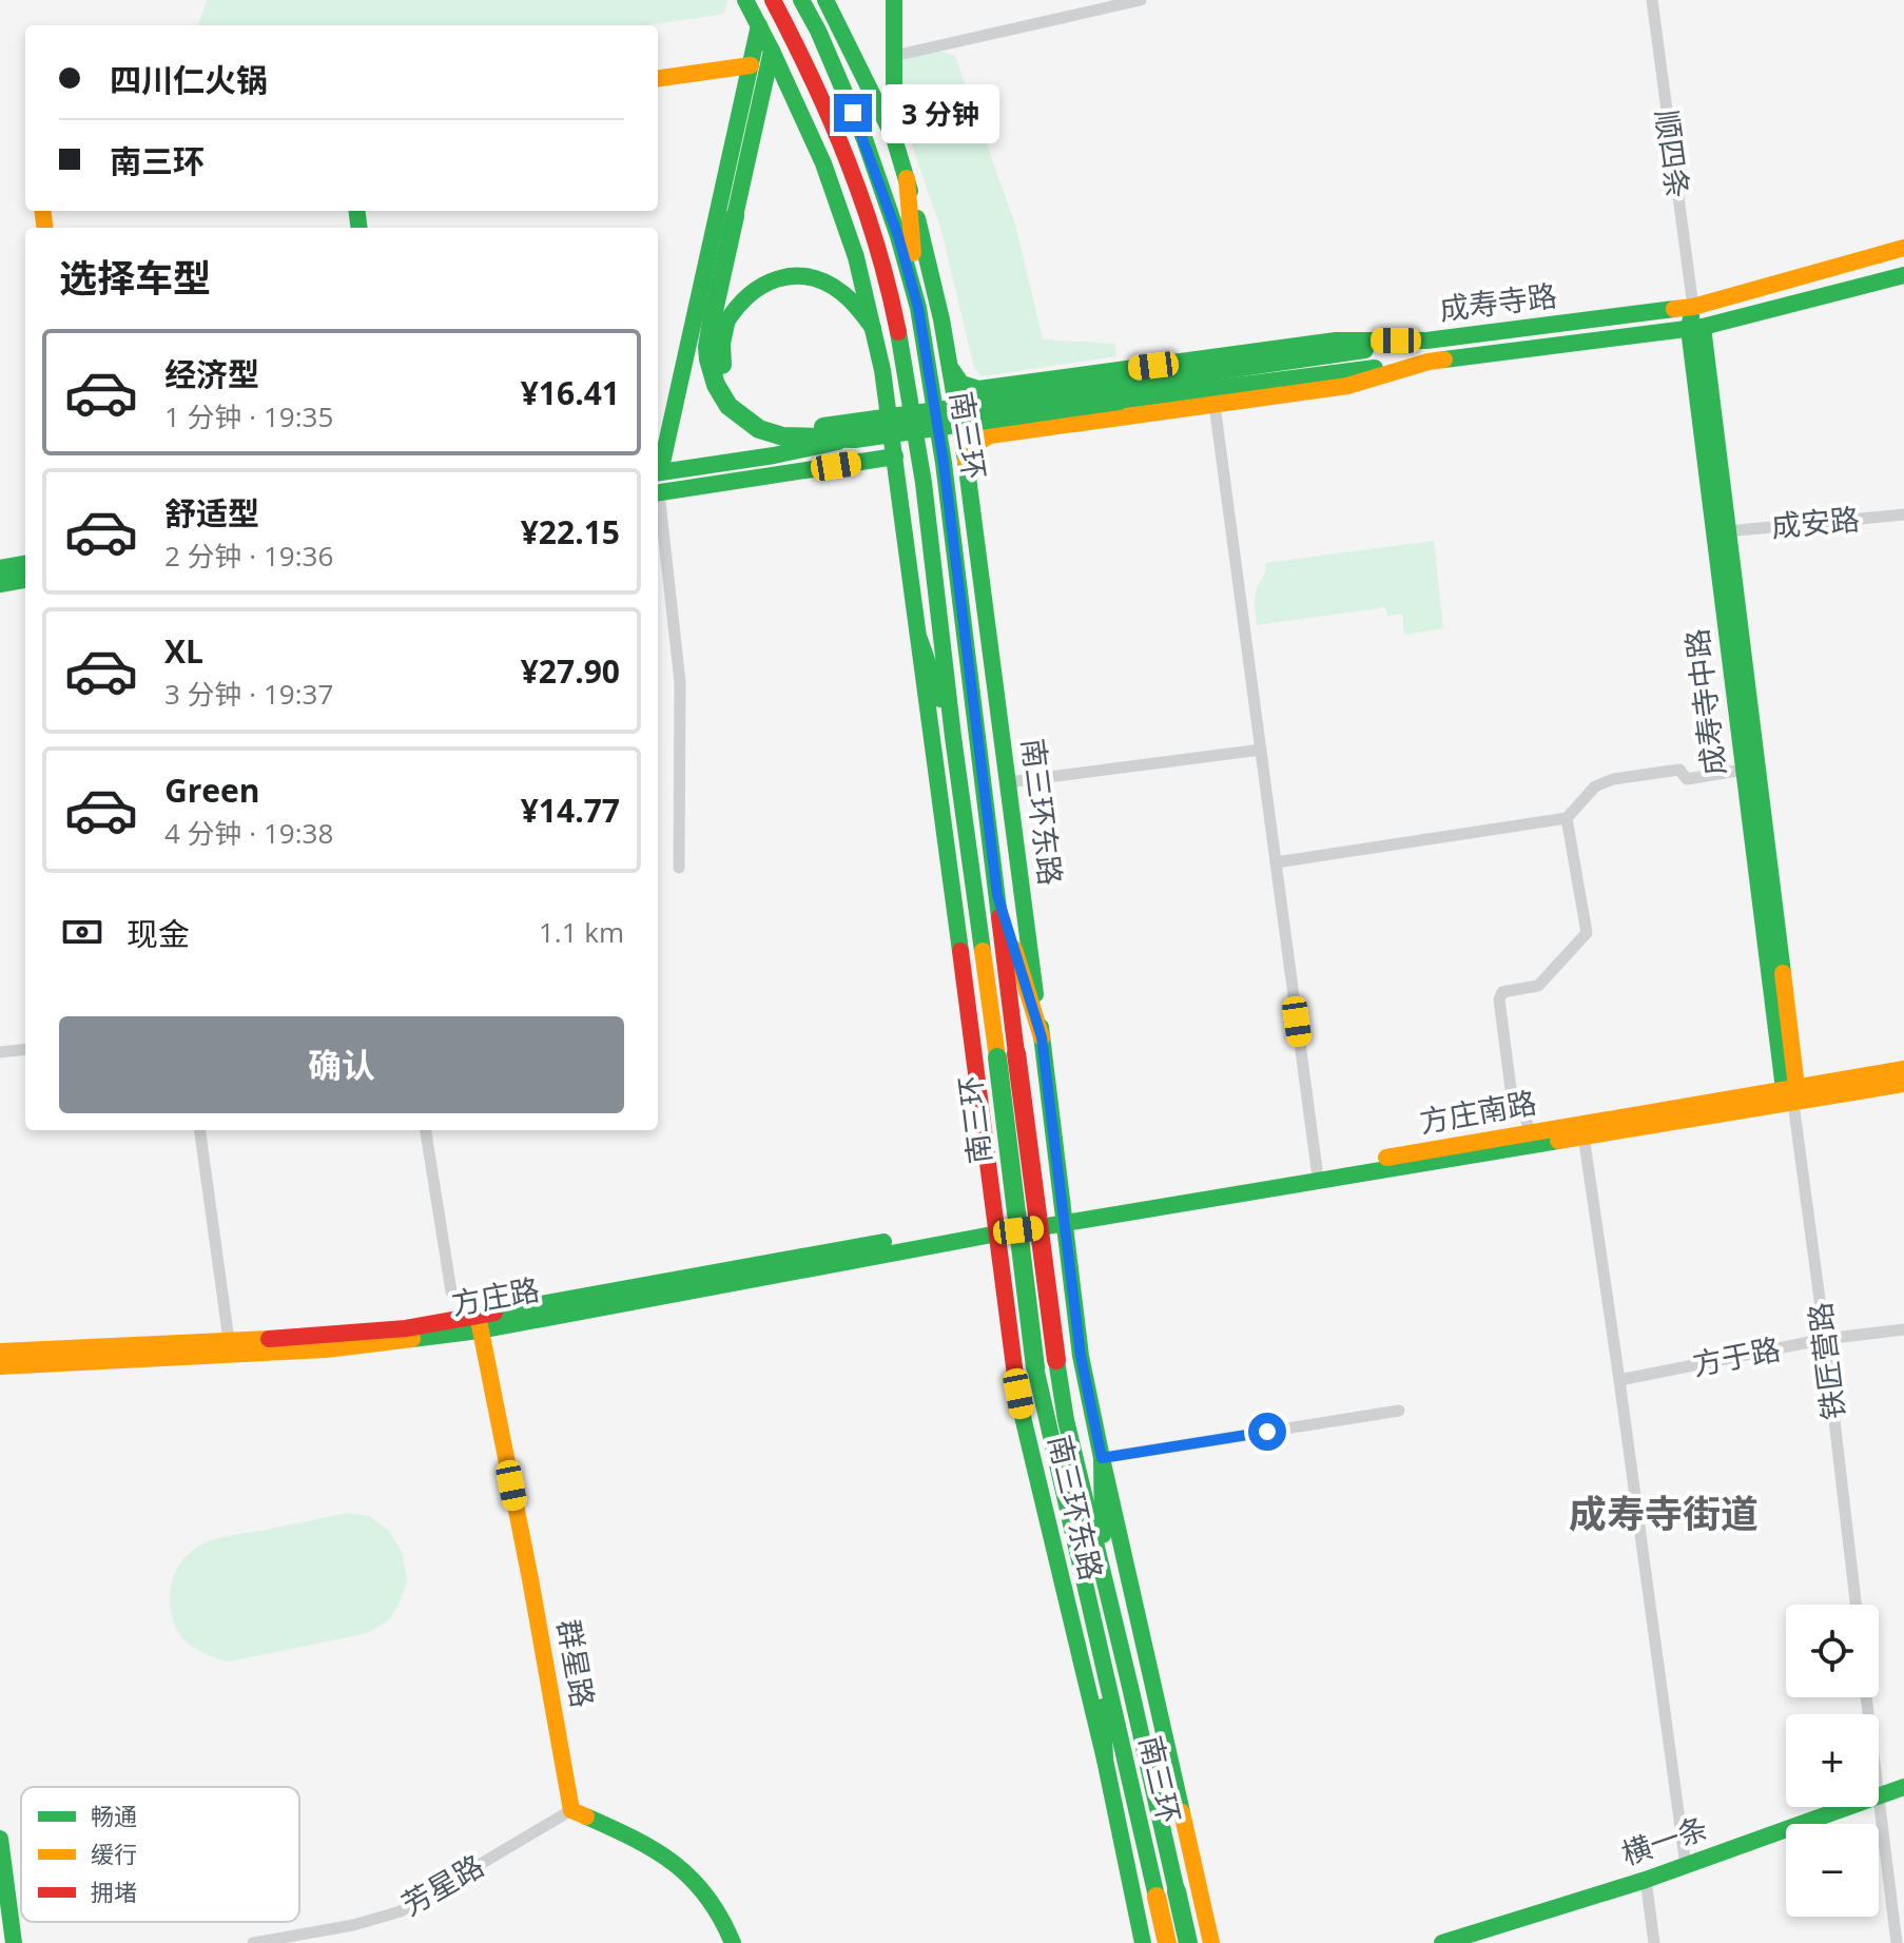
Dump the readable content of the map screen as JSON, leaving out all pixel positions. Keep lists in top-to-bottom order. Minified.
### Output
{"streets":{"main road":["成寿寺路","南三环","成寿寺中路","南三环东路","方庄南路","方庄路","群星路","横一条"],"street":["顺四条","成安路","方于路","铁匠营路","芳星路"]},"crossings":[["顺四条","成寿寺路"],["顺四条","成寿寺中路"],["成寿寺路","成寿寺中路"],["成寿寺路","南三环东路"],["成安路","成寿寺中路"],["成寿寺中路","方庄南路"],["成寿寺中路","铁匠营路"],["南三环东路","方庄南路"],["南三环东路","方庄路"],["方庄南路","方庄路"],["方庄南路","铁匠营路"],["方庄路","群星路"],["方于路","铁匠营路"],["群星路","芳星路"]],"districts":["成寿寺街道"],"legend":["畅通","缓行","拥堵"],"page":{"banner":["四川仁火锅","南三环"],"bubble":"3 分钟","heading":"选择车型","list":[{"name":"经济型","note":"1 分钟 · 19:35","value":"¥16.41"},{"name":"舒适型","note":"2 分钟 · 19:36","value":"¥22.15"},{"name":"XL","note":"3 分钟 · 19:37","value":"¥27.90"},{"name":"Green","note":"4 分钟 · 19:38","value":"¥14.77"}],"pay":["现金","1.1 km"],"buttons":"确认","map_buttons":["+","−"]}}
